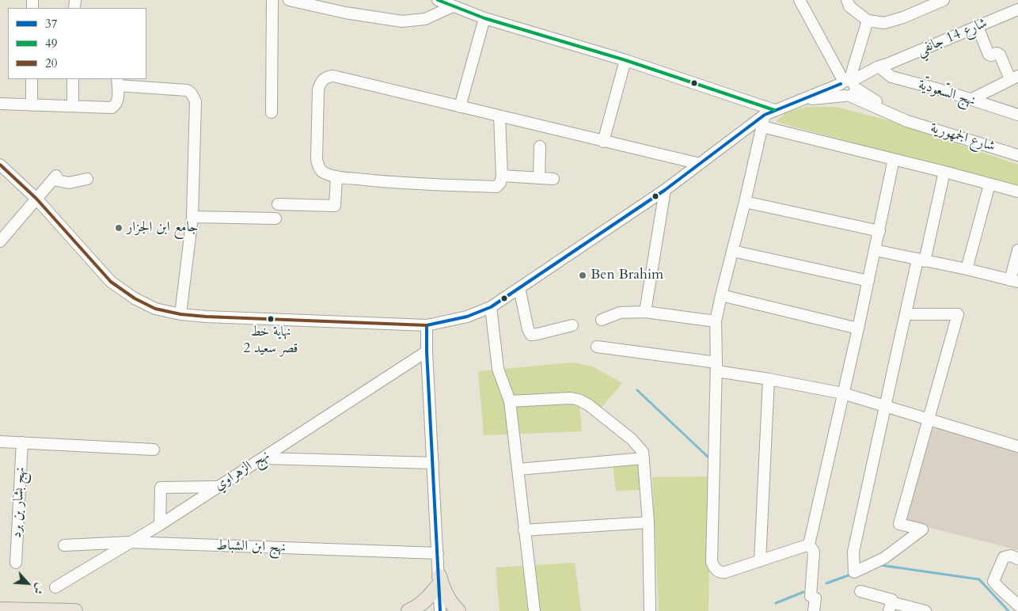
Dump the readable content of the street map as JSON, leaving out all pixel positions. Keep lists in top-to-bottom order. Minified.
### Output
{"streets":{"street":["شارع 14 جانفي","نهج السّعوديّة","شارع الجمهورية","نهج الزهراوي","نهج بشار بن برد","نهج ابن الشباط"]},"crossings":[["شارع 14 جانفي","نهج السّعوديّة"],["شارع 14 جانفي","شارع الجمهورية"],["نهج الزهراوي","نهج ابن الشباط"]],"places":["جامع ابن الجزار","Ben Brahim","نهاية خط قصر سعيد 2"],"lines":["transit line 49","transit line 37","transit line 20"],"legend":["37","49","20"],"north":"bottom right"}
